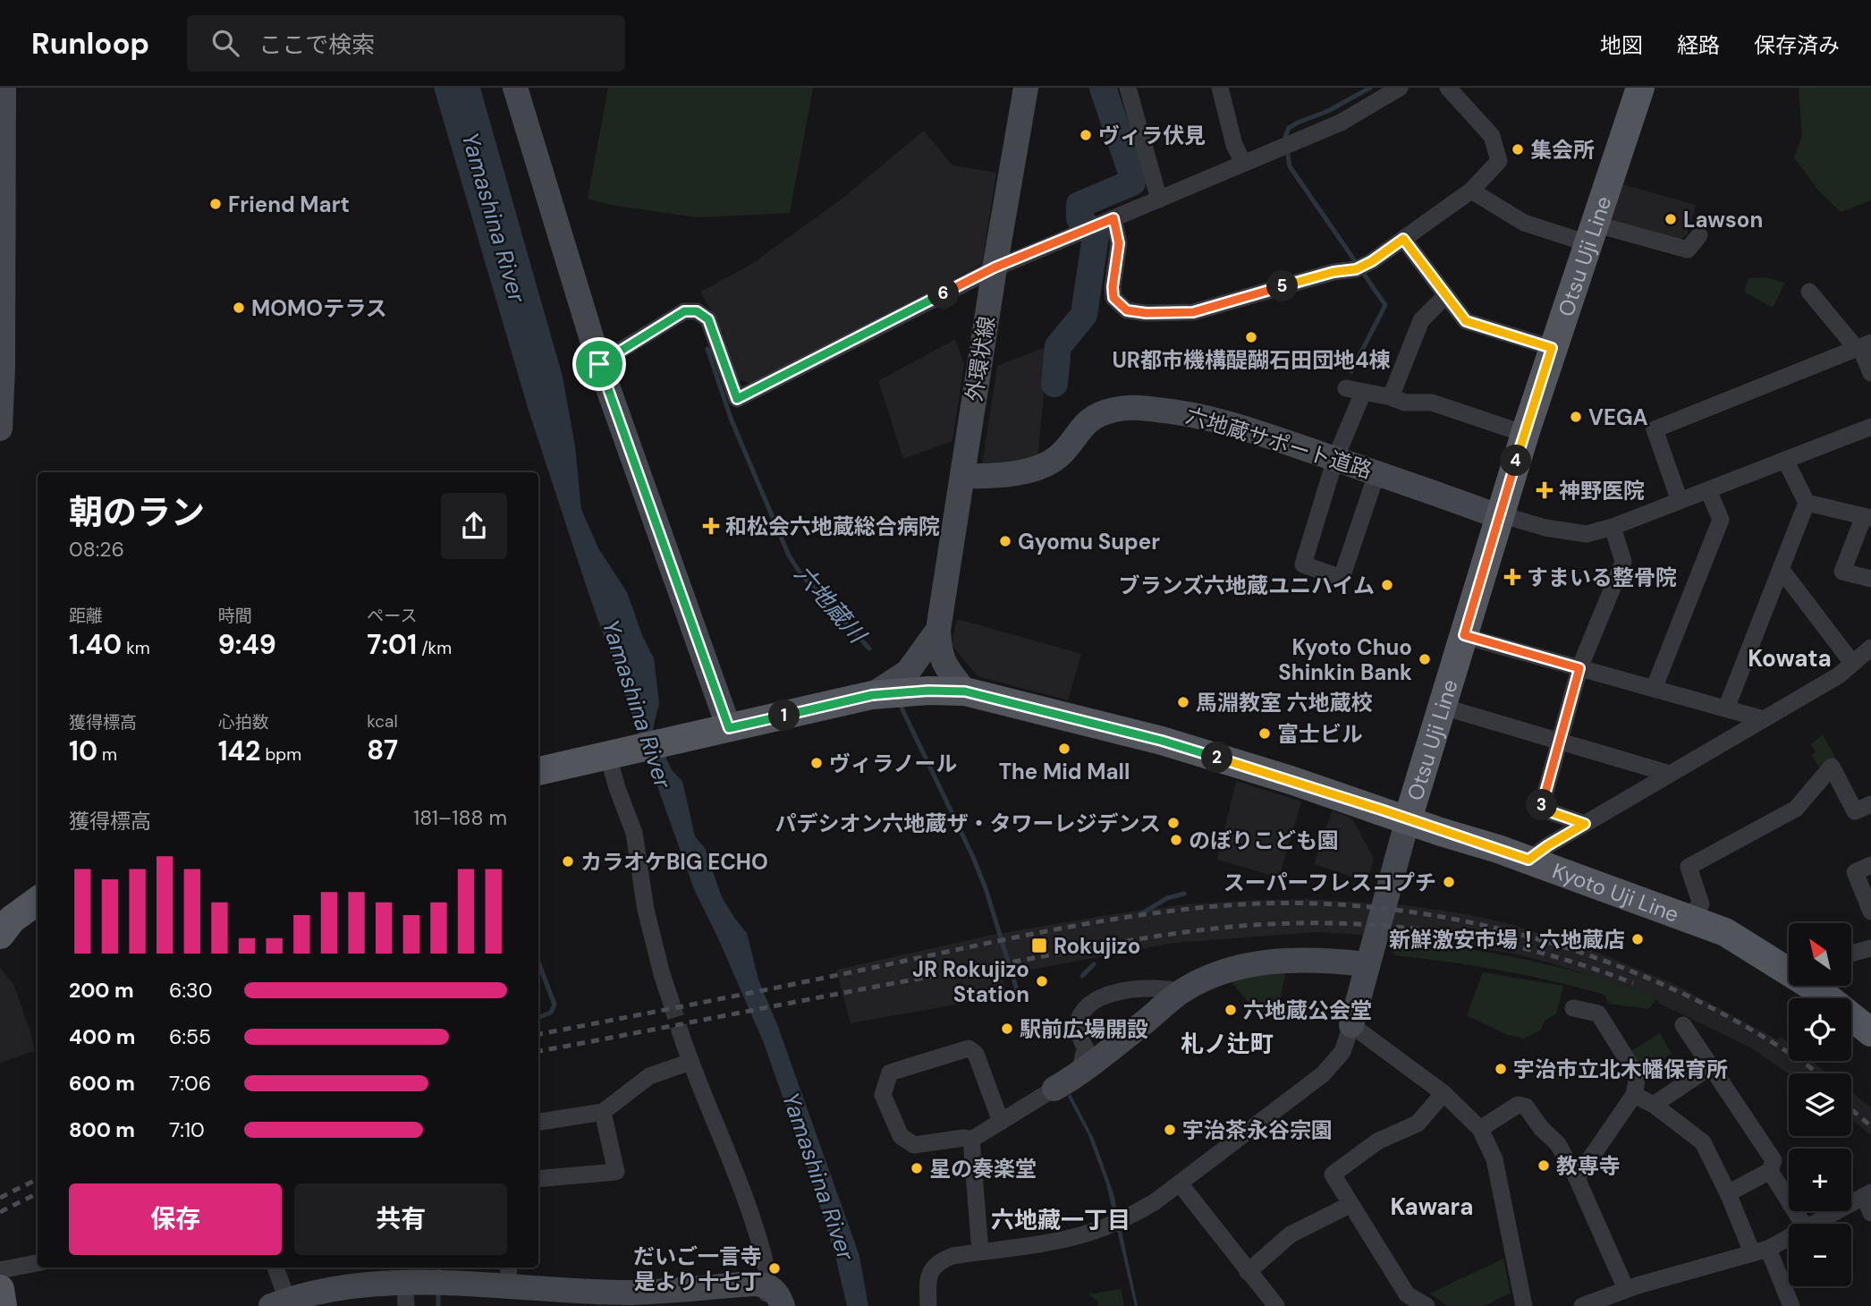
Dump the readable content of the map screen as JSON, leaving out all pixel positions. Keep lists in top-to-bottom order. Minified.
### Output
{"streets":{"main road":["Otsu Uji Line","Kyoto Uji Line"],"street":["外環状線","六地蔵サポート道路"]},"crossings":[["Otsu Uji Line","六地蔵サポート道路"],["Otsu Uji Line","Kyoto Uji Line"],["外環状線","六地蔵サポート道路"],["外環状線","Kyoto Uji Line"]],"districts":["Kowata","札ノ辻町","Kawara","六地藏一丁目"],"water":["Yamashina River","六地蔵川"],"places":{"other":["ヴィラ伏見","集会所","Friend Mart","Lawson","MOMOテラス","UR都市機構醍醐石田団地4棟","VEGA","Gyomu Super","ブランズ六地蔵ユニハイム","Kyoto Chuo Shinkin Bank","馬淵教室 六地蔵校","富士ビル","The Mid Mall","ヴィラノール","パデシオン六地蔵ザ・タワーレジデンス","のぼりこども園","カラオケBIG ECHO","スーパーフレスコプチ","新鮮激安市場！六地蔵店","JR Rokujizo Station","六地蔵公会堂","駅前広場開設","宇治市立北木幡保育所","宇治茶永谷宗園","教専寺","星の奏楽堂","だいご一言寺 是より十七丁"],"health":["神野医院","和松会六地蔵総合病院","すまいる整骨院"],"transit":["Rokujizo"]},"north":"top left","page":{"header":"Runloop","search":"ここで検索","nav":["地図","経路","保存済み"],"pins":["5","6","4","1","2","3"],"heading":["朝のラン","08:26"],"stats":[["距離","1.40 km"],["時間","9:49"],["ペース","7:01 /km"],["獲得標高","10 m"],["心拍数","142 bpm"],["kcal","87"]],"chart":["獲得標高","181–188 m"],"map_buttons":["+","−"],"list":[{"name":"200 m","note":"6:30"},{"name":"400 m","note":"6:55"},{"name":"600 m","note":"7:06"},{"name":"800 m","note":"7:10"}],"buttons":["保存","共有"]}}
